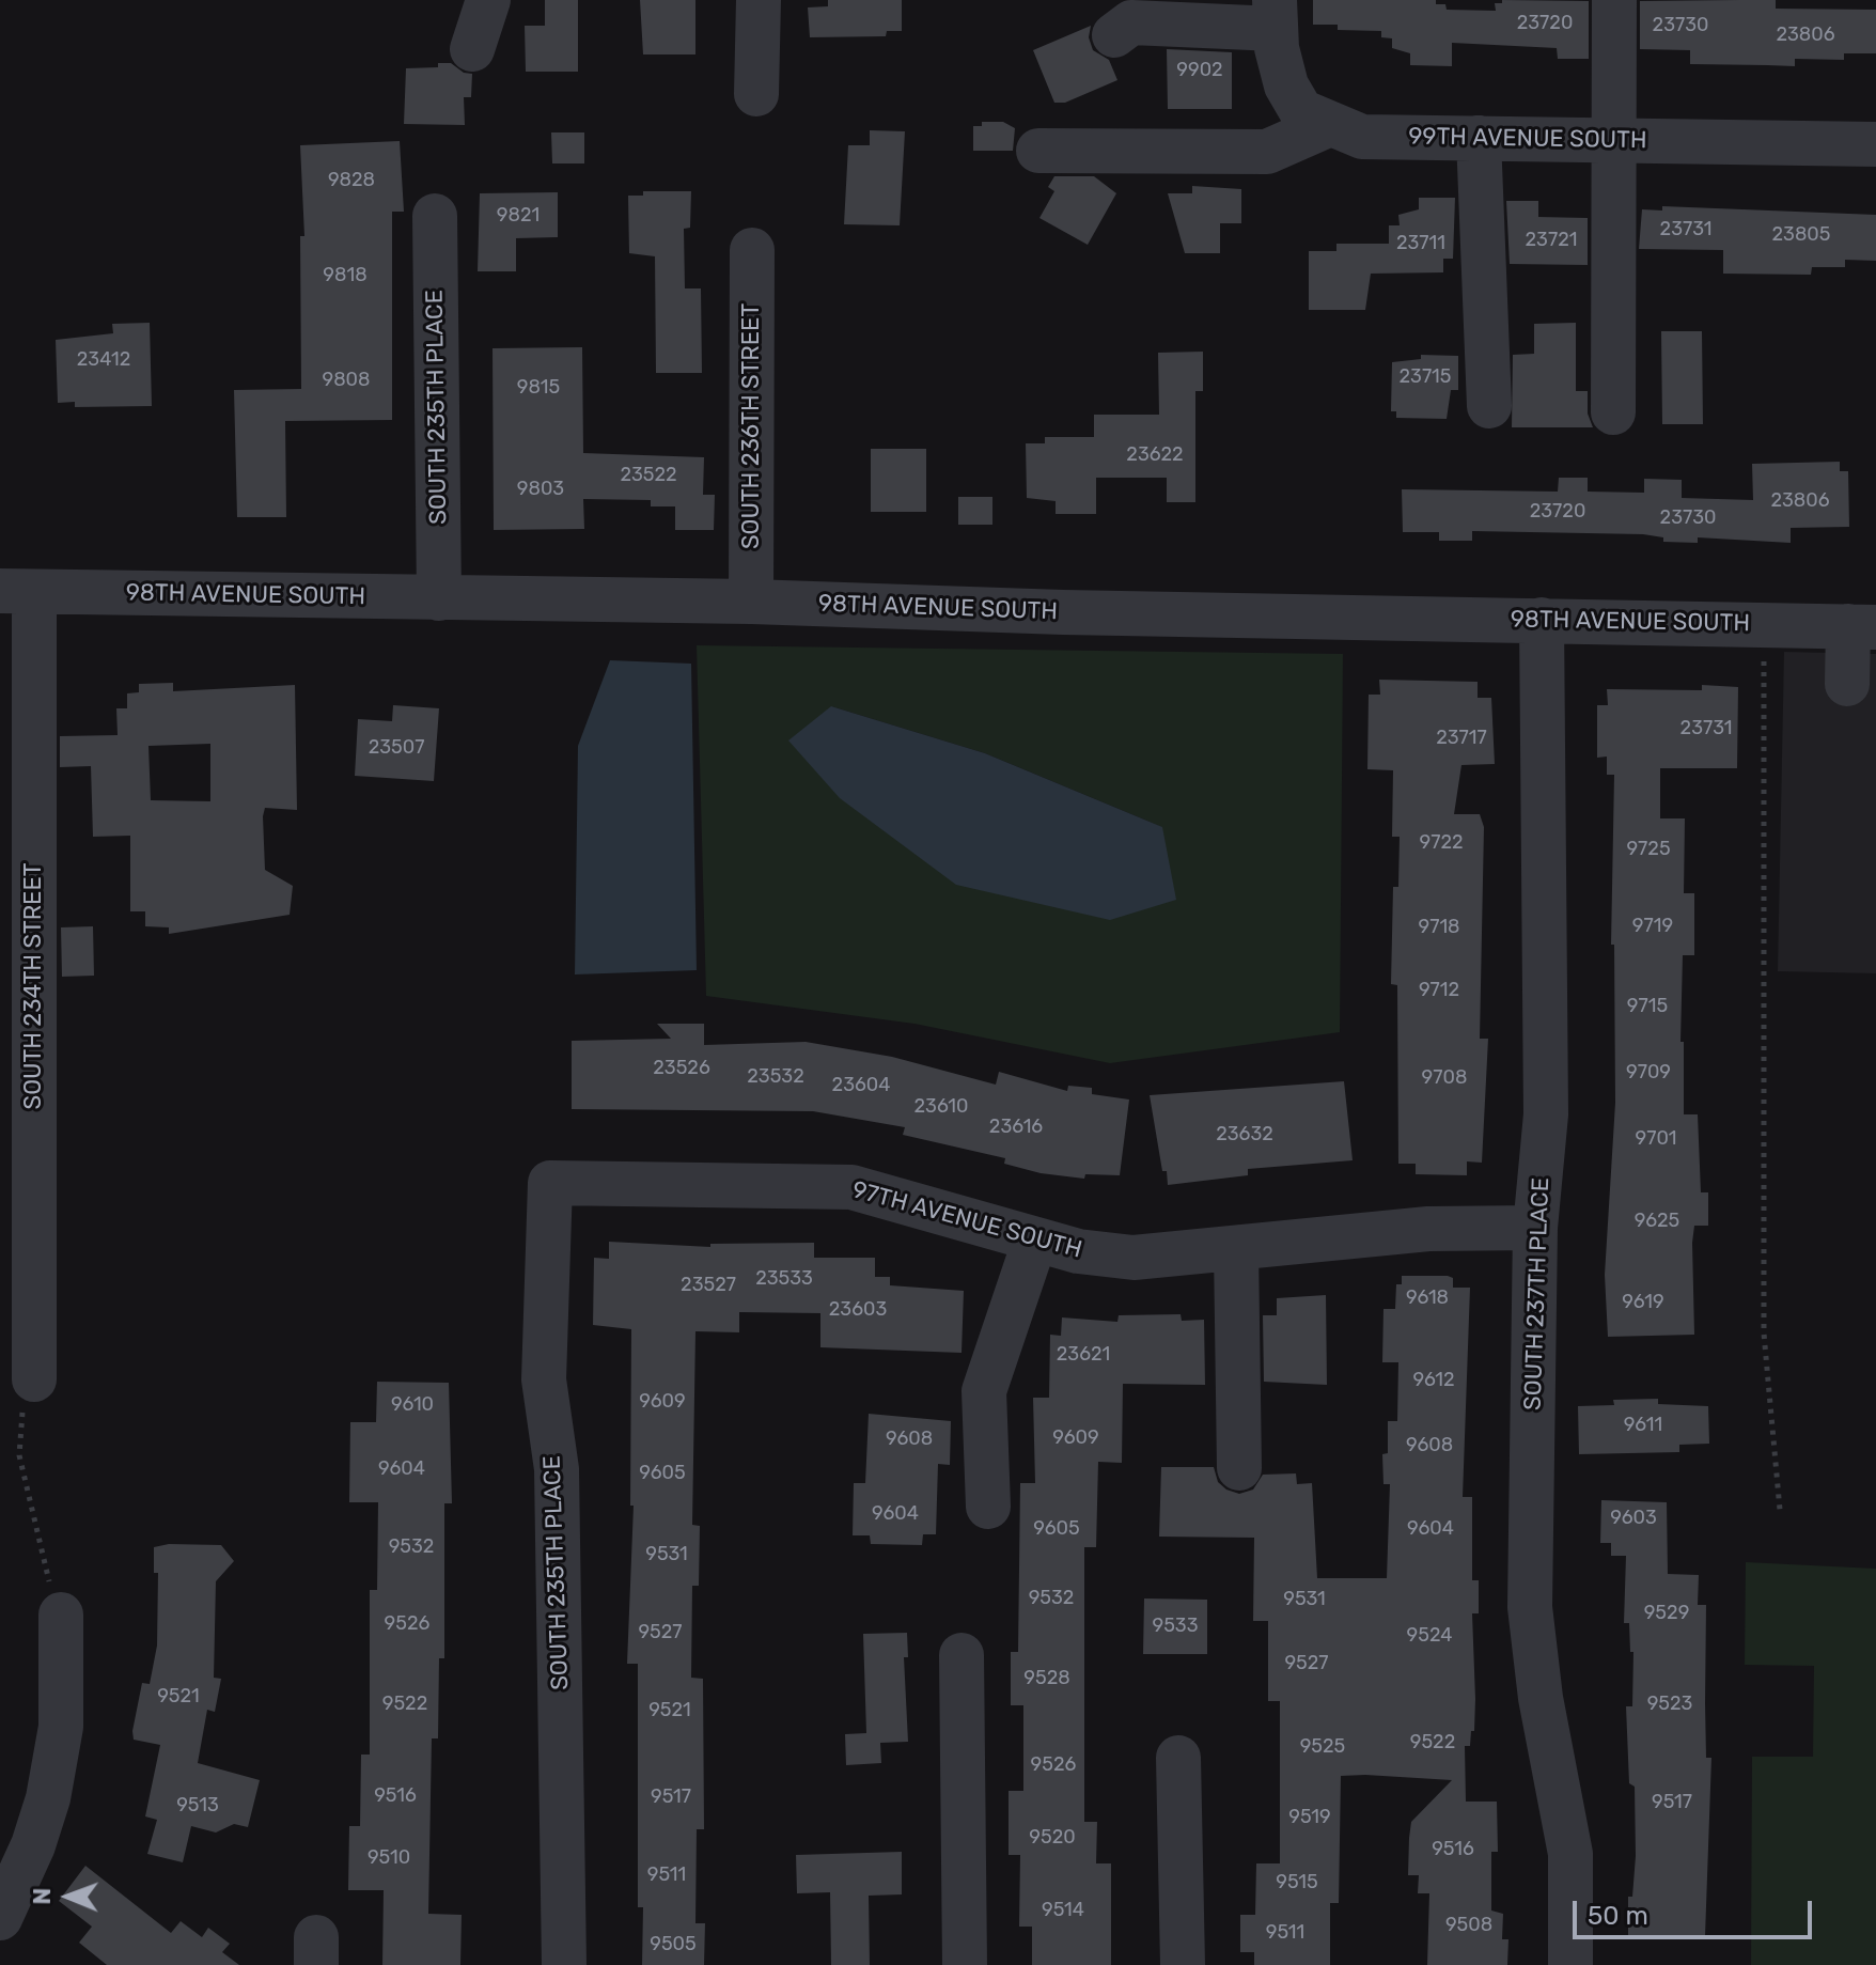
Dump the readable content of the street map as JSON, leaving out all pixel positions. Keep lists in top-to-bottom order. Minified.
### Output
{"streets":{"street":["99TH AVENUE SOUTH","SOUTH 235TH PLACE","SOUTH 236TH STREET","98TH AVENUE SOUTH","SOUTH 234TH STREET","97TH AVENUE SOUTH","SOUTH 237TH PLACE"]},"crossings":[["SOUTH 235TH PLACE","98TH AVENUE SOUTH"],["SOUTH 235TH PLACE","97TH AVENUE SOUTH"],["SOUTH 236TH STREET","98TH AVENUE SOUTH"],["98TH AVENUE SOUTH","SOUTH 234TH STREET"],["98TH AVENUE SOUTH","SOUTH 237TH PLACE"],["97TH AVENUE SOUTH","SOUTH 237TH PLACE"]],"house_numbers":["23720","23730","23806","9902","9828","9821","23731","23805","23721","23711","9818","23412","23715","9808","9815","23622","23522","9803","23806","23720","23730","23731","23717","23507","9722","9725","9719","9718","9712","9715","23526","9709","23532","9708","23604","23610","23616","23632","9701","9625","23533","23527","9618","9619","23603","23621","9612","9609","9610","9611","9609","9608","9608","9604","9605","9604","9603","9605","9604","9532","9531","9532","9531","9529","9526","9533","9527","9524","9527","9528","9521","9522","9523","9521","9522","9525","9526","9516","9517","9517","9513","9519","9520","9516","9510","9511","9515","9514","9508","9511","9505"],"scale_bar":"50 m","north":"left"}
